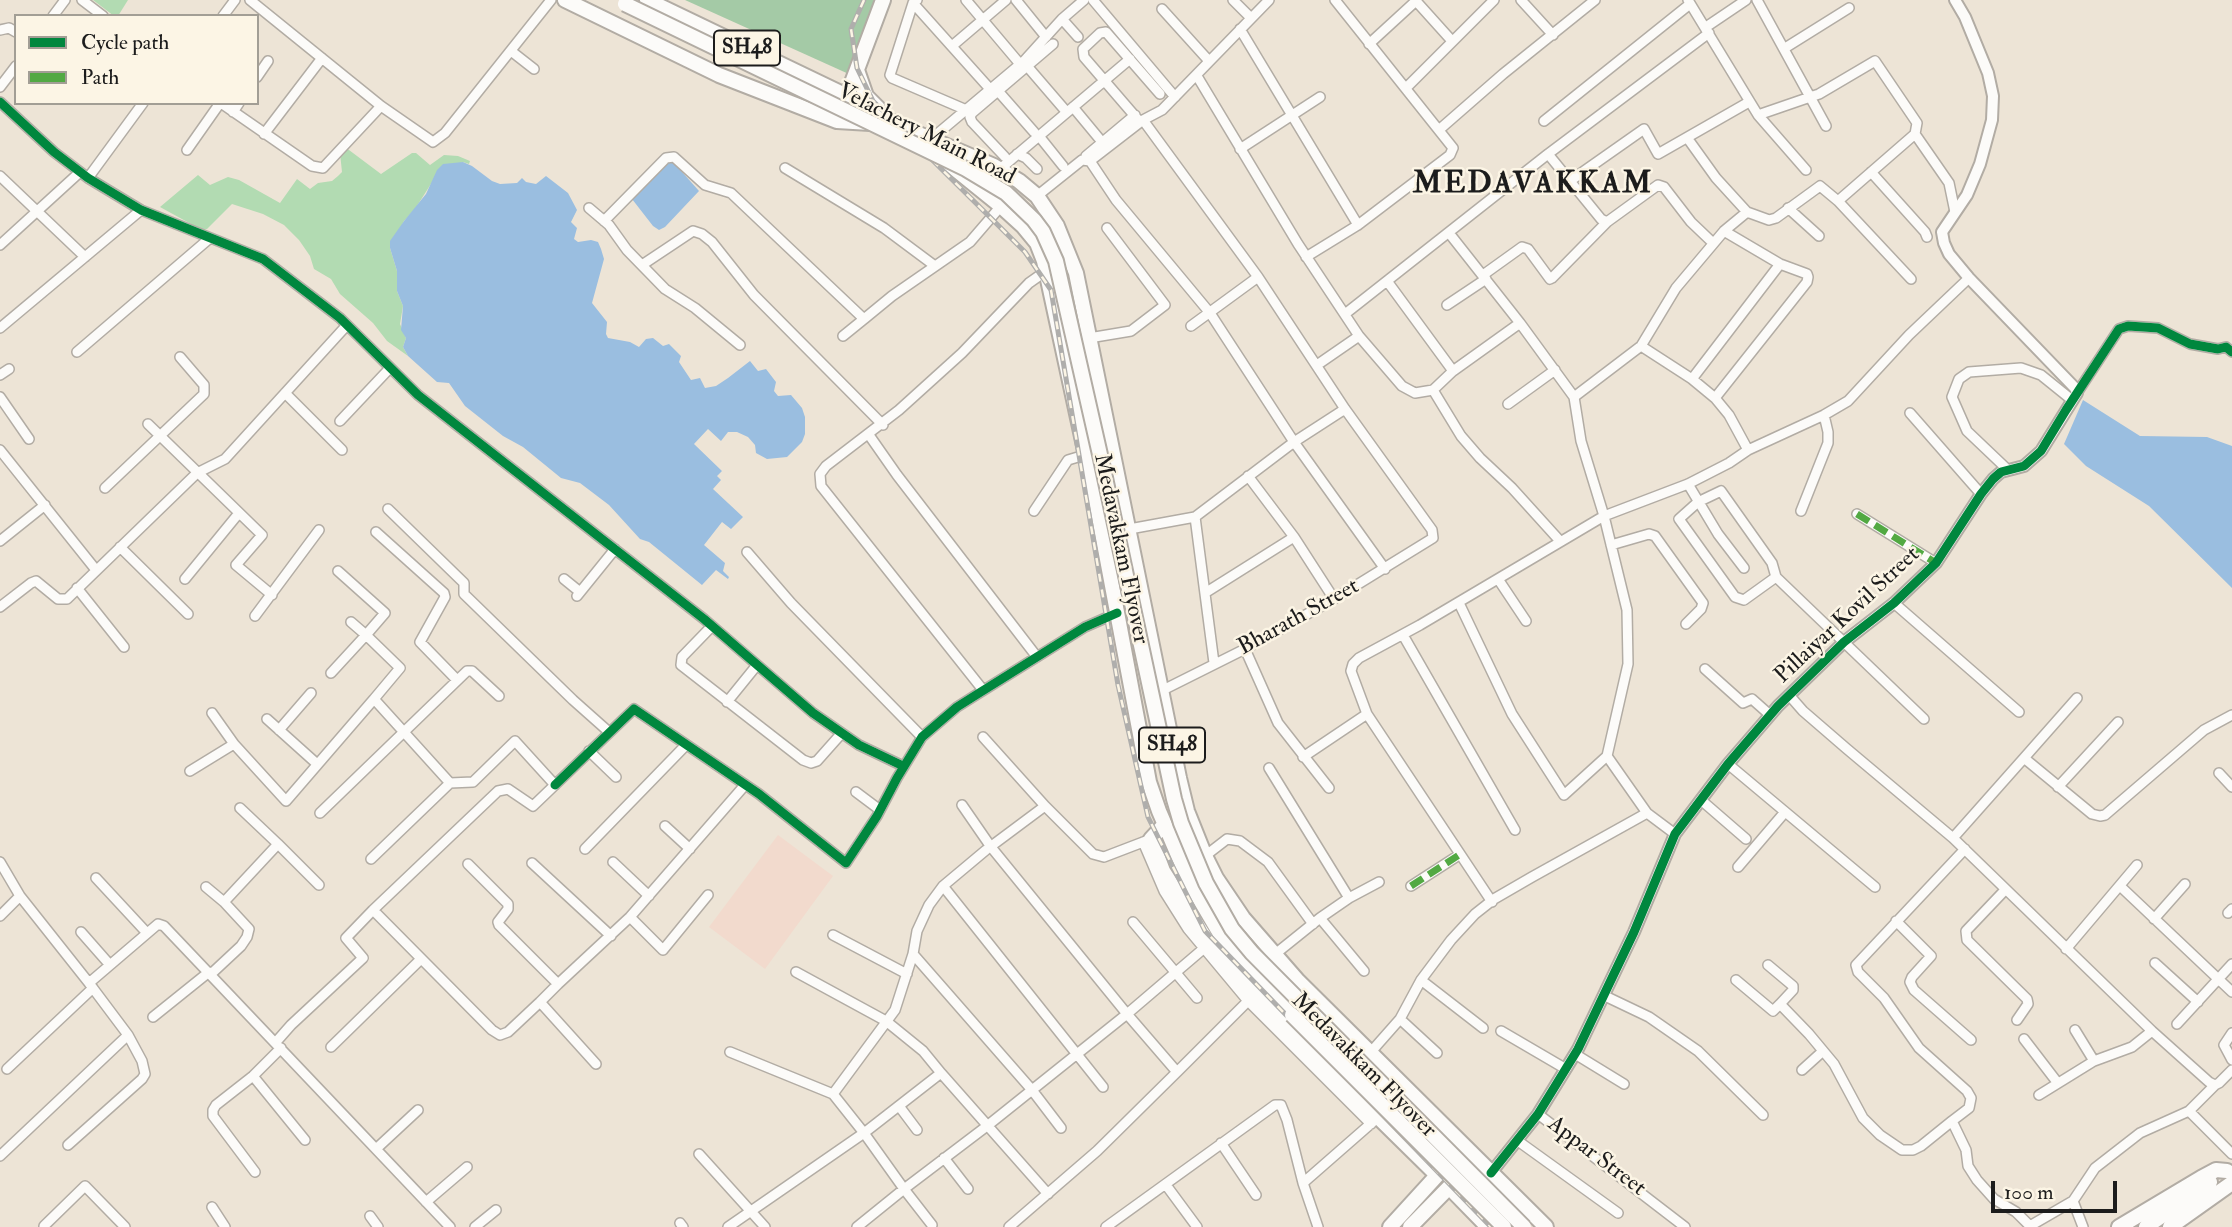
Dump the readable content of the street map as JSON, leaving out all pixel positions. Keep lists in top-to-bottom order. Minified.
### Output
{"streets":{"main road":["SH48","Velachery Main Road","Medavakkam Flyover"],"street":["Pillaiyar Kovil Street","Bharath Street","Appar Street"]},"crossings":[["Velachery Main Road","Medavakkam Flyover"],["Velachery Main Road","Pillaiyar Kovil Street"],["Velachery Main Road","Bharath Street"],["Pillaiyar Kovil Street","Appar Street"]],"districts":["MEDAVAKKAM"],"legend":["Cycle path","Path"],"scale_bar":"100 m"}
